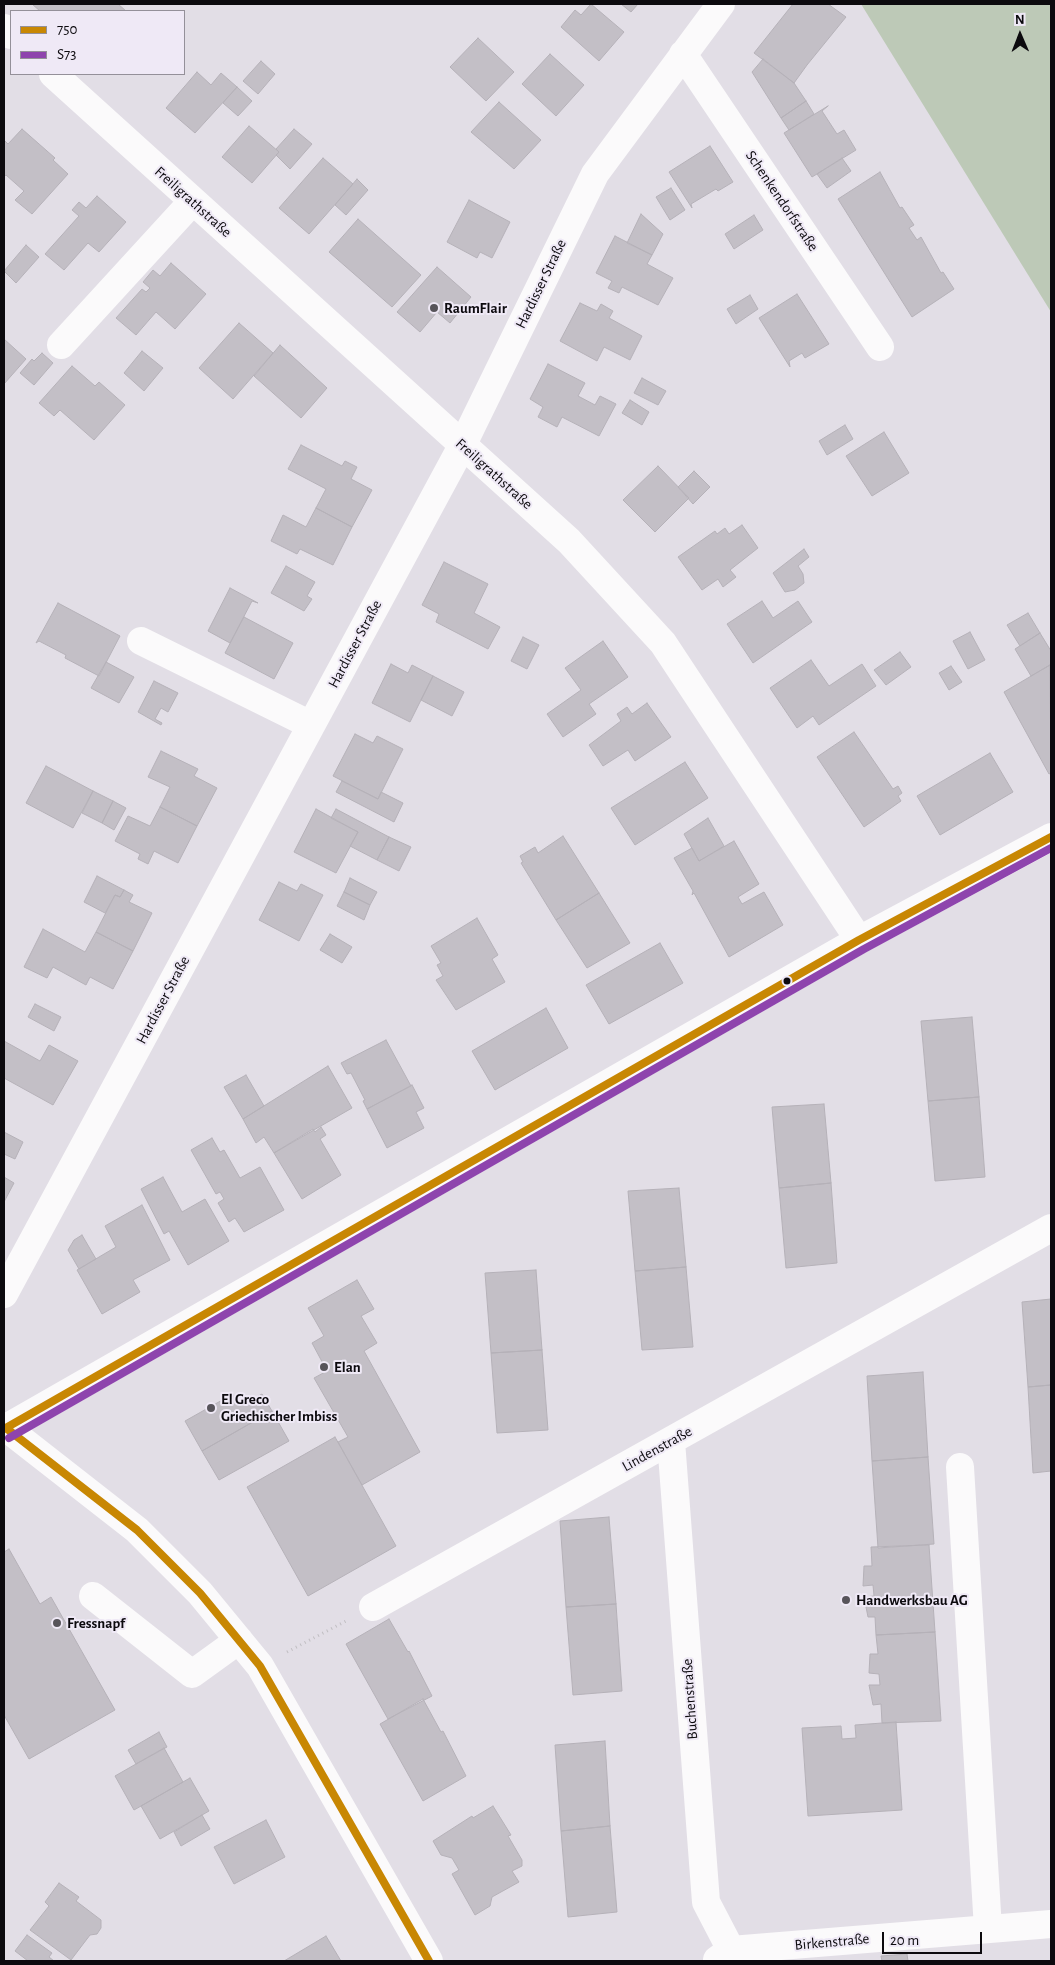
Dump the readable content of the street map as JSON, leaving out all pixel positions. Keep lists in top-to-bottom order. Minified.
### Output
{"streets":{"street":["Schenkendorfstraße","Freiligrathstraße","Hardisser Straße","Lindenstraße","Buchenstraße","Birkenstraße"]},"crossings":[["Schenkendorfstraße","Hardisser Straße"],["Freiligrathstraße","Hardisser Straße"],["Lindenstraße","Buchenstraße"],["Buchenstraße","Birkenstraße"]],"places":["RaumFlair","Elan","El Greco Griechischer Imbiss","Handwerksbau AG","Fressnapf"],"lines":["transit line 750","transit line S73"],"legend":["750","S73"],"scale_bar":"20 m","north":"top"}
